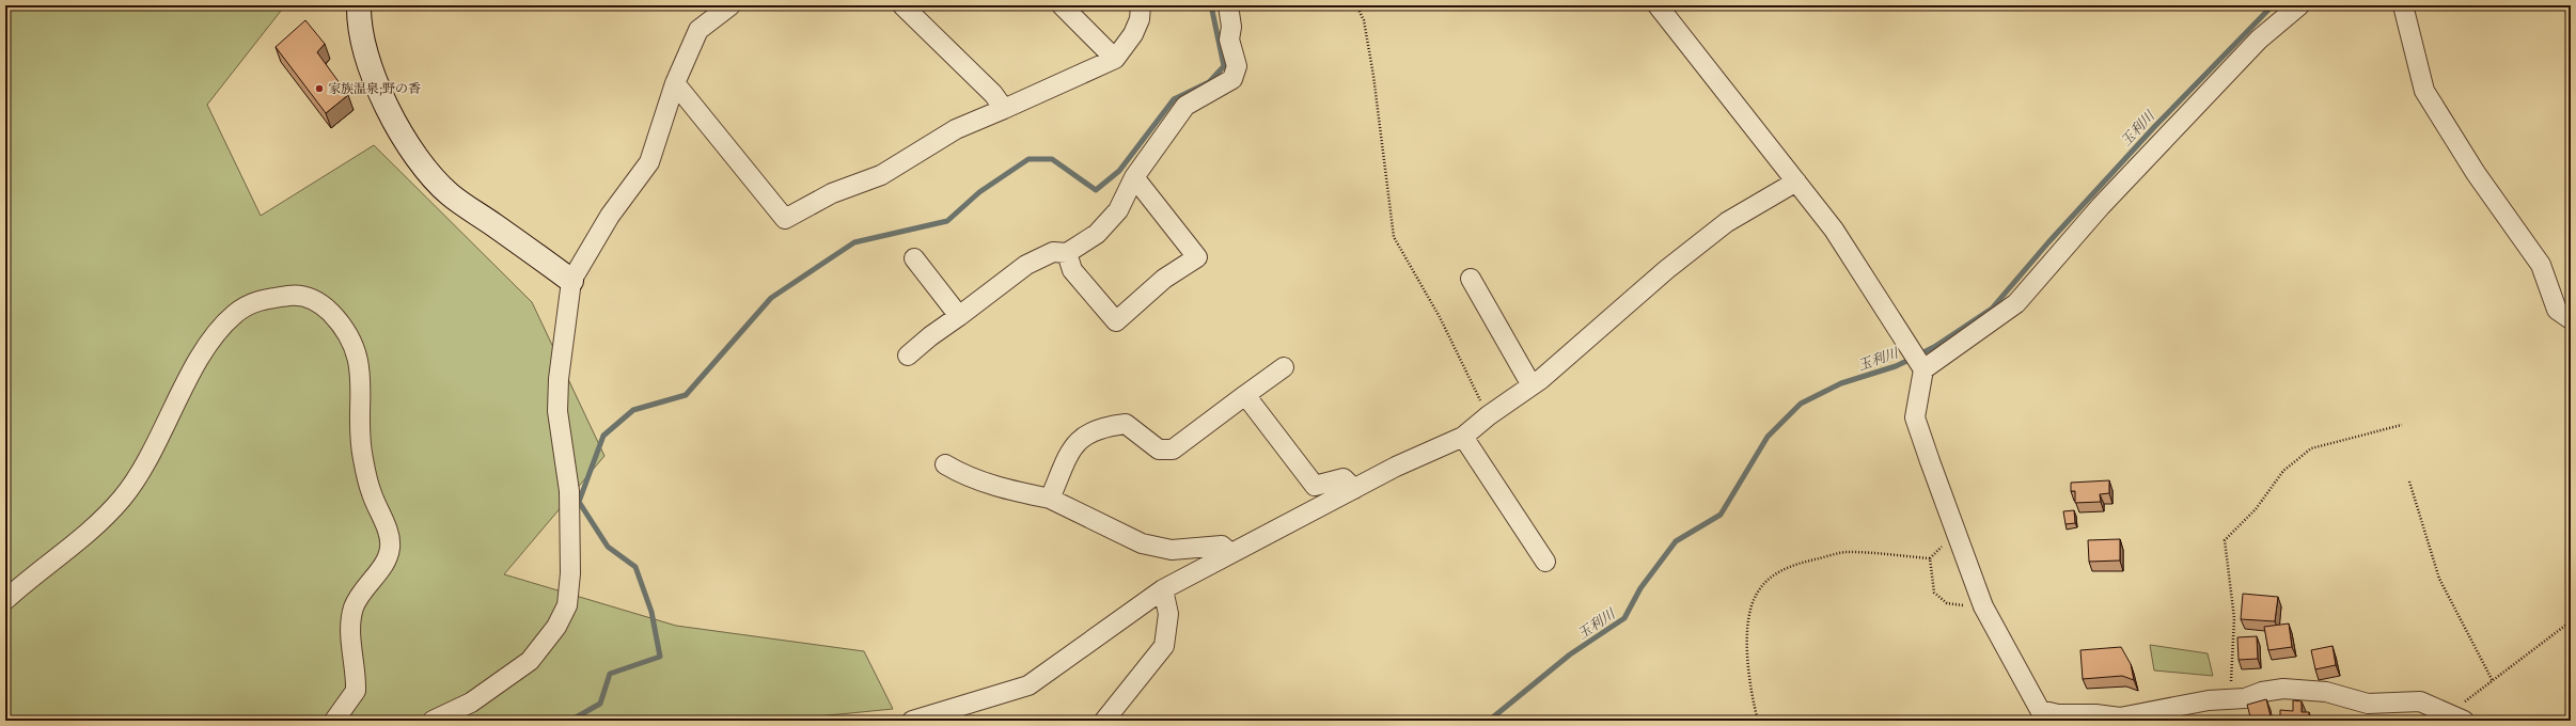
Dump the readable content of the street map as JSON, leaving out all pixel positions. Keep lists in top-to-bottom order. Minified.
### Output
{"water":["玉利川"],"places":["家族温泉;野の香"]}
